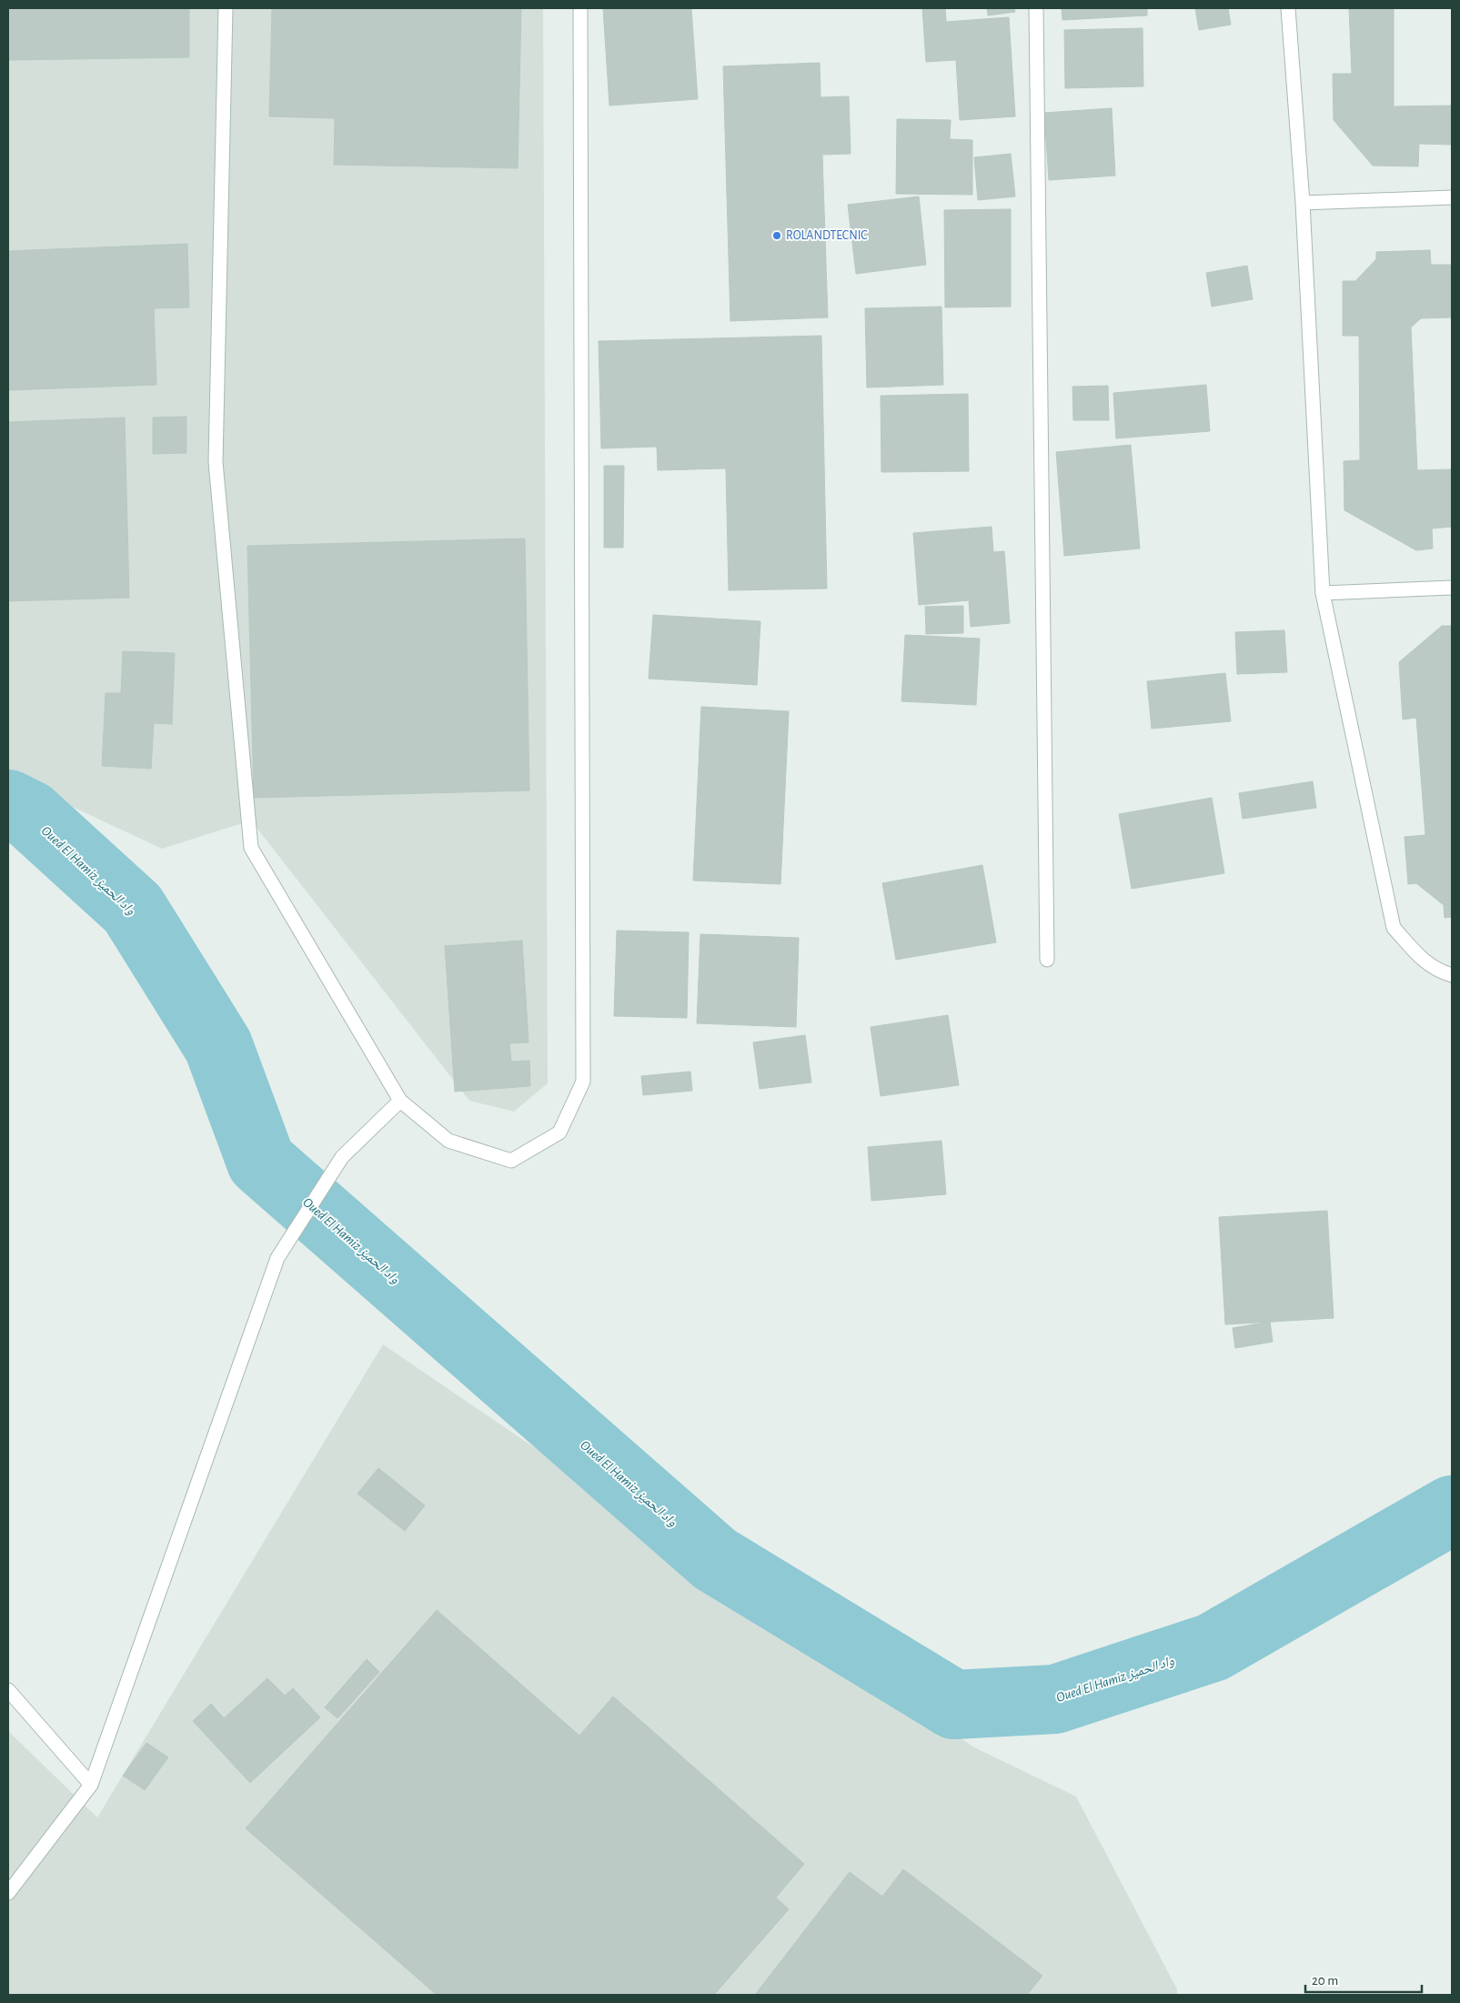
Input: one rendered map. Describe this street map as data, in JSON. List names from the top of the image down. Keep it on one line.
{"water":["Oued El Hamiz واد الحميز"],"places":["ROLANDTECNIC"],"scale_bar":"20 m"}
